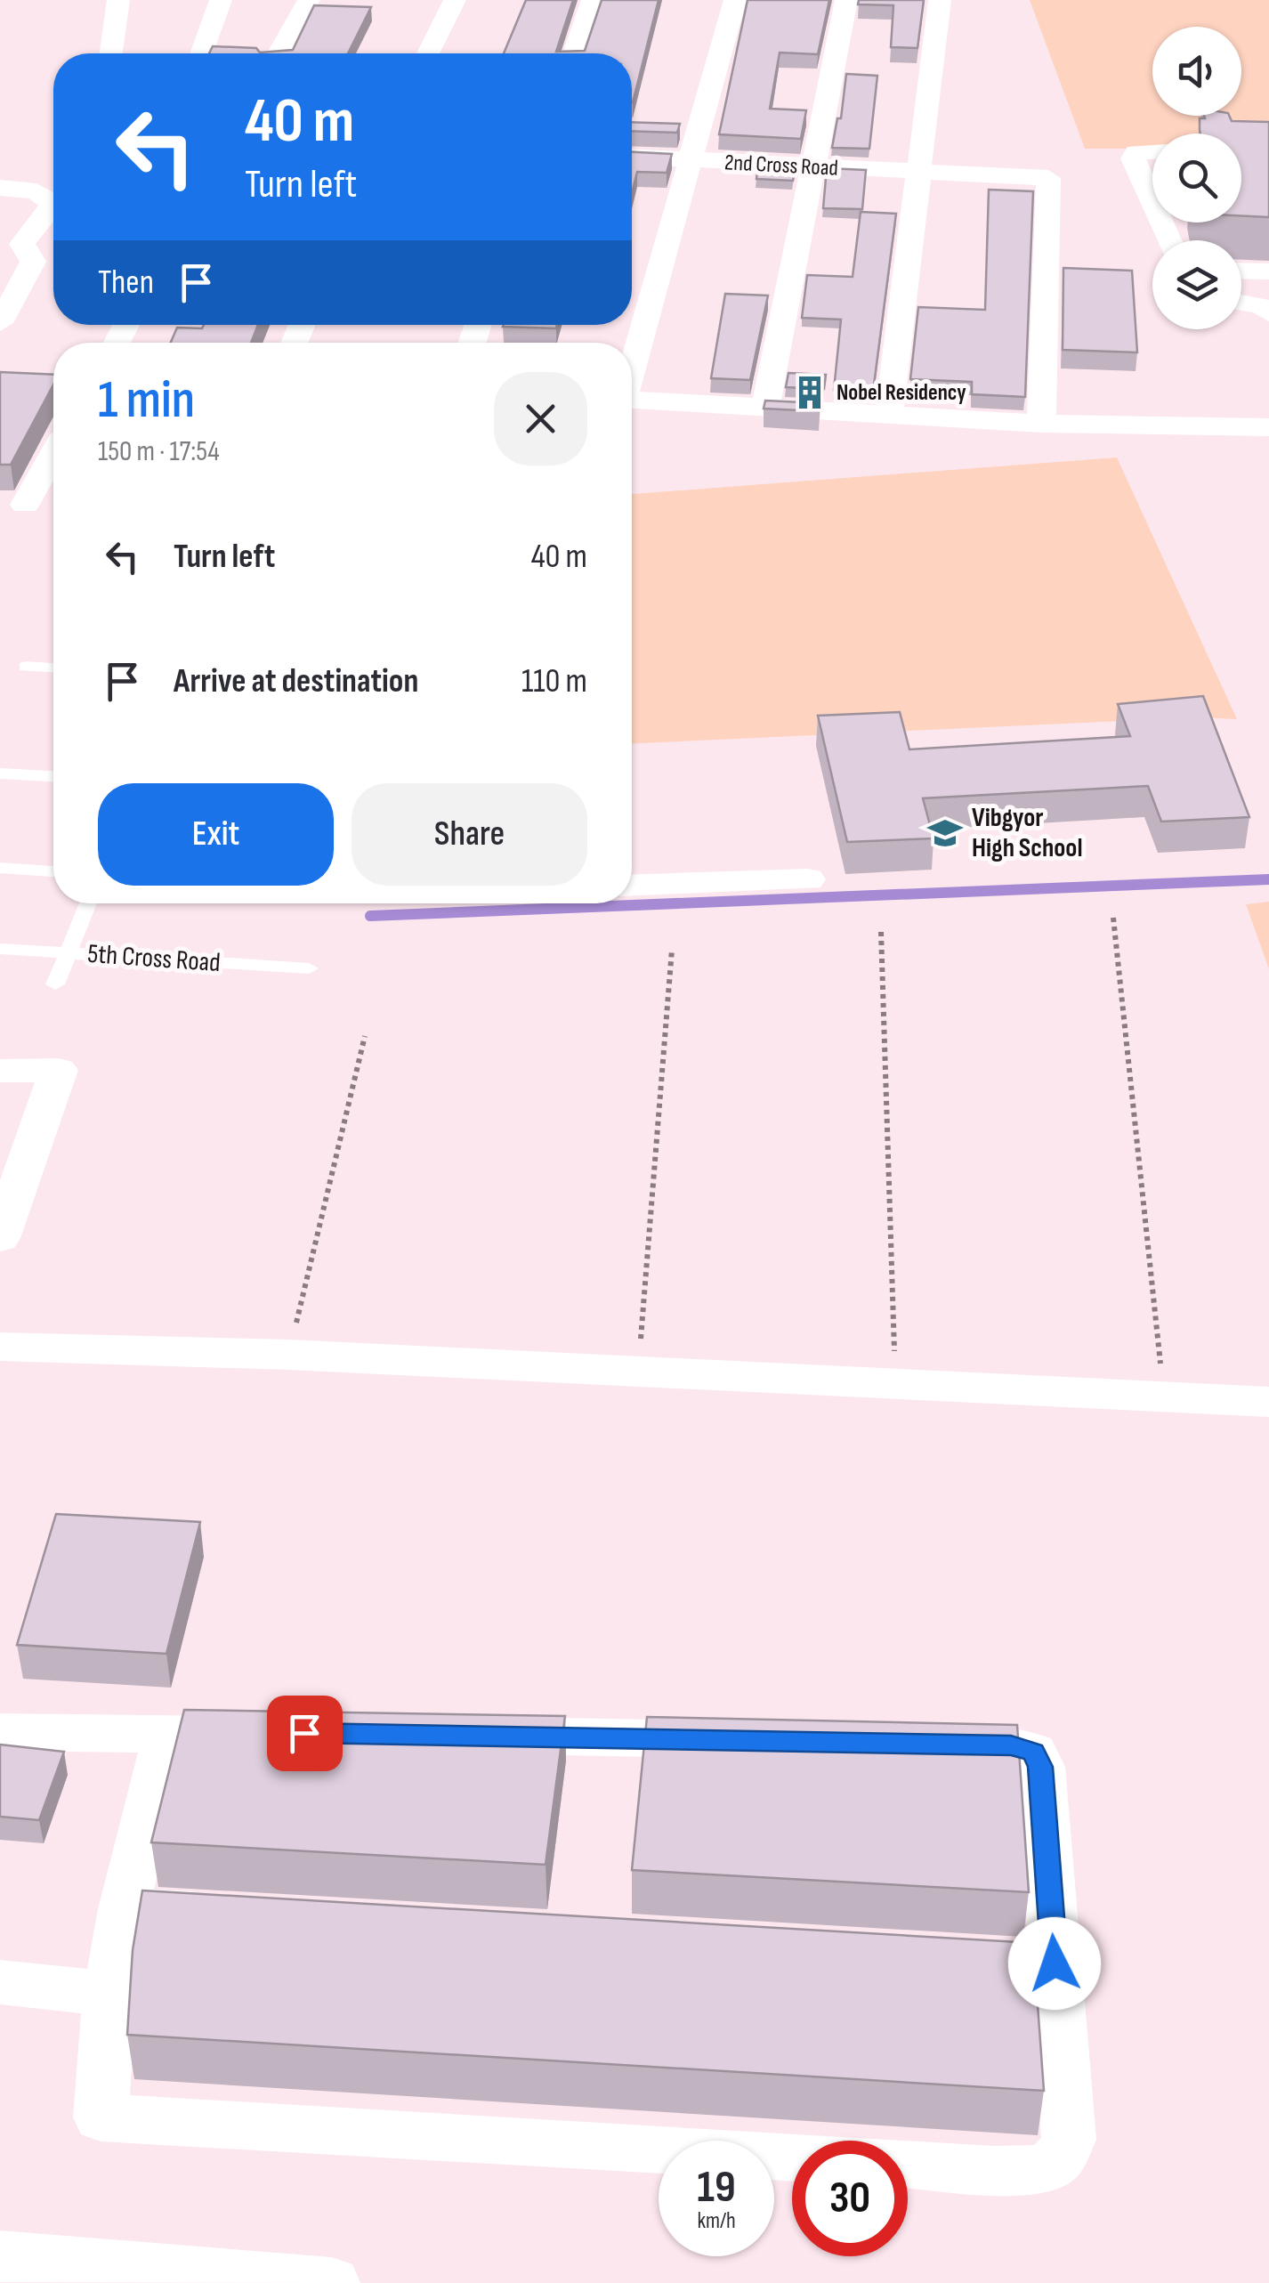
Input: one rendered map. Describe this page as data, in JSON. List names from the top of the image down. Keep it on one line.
{"streets":{"street":["2nd Cross Road"],"lane":["5th Cross Road"]},"places":{"building":["Nobel Residency"],"school or university":["Vibgyor High School"]},"page":{"turn":["40 m","Turn left"],"then":"Then","heading":["1 min","150 m · 17:54"],"list":[{"name":"Turn left","value":"40 m"},{"name":"Arrive at destination","value":"110 m"}],"buttons":["Exit","Share"],"speed":"19 km/h","limit":"30"}}
